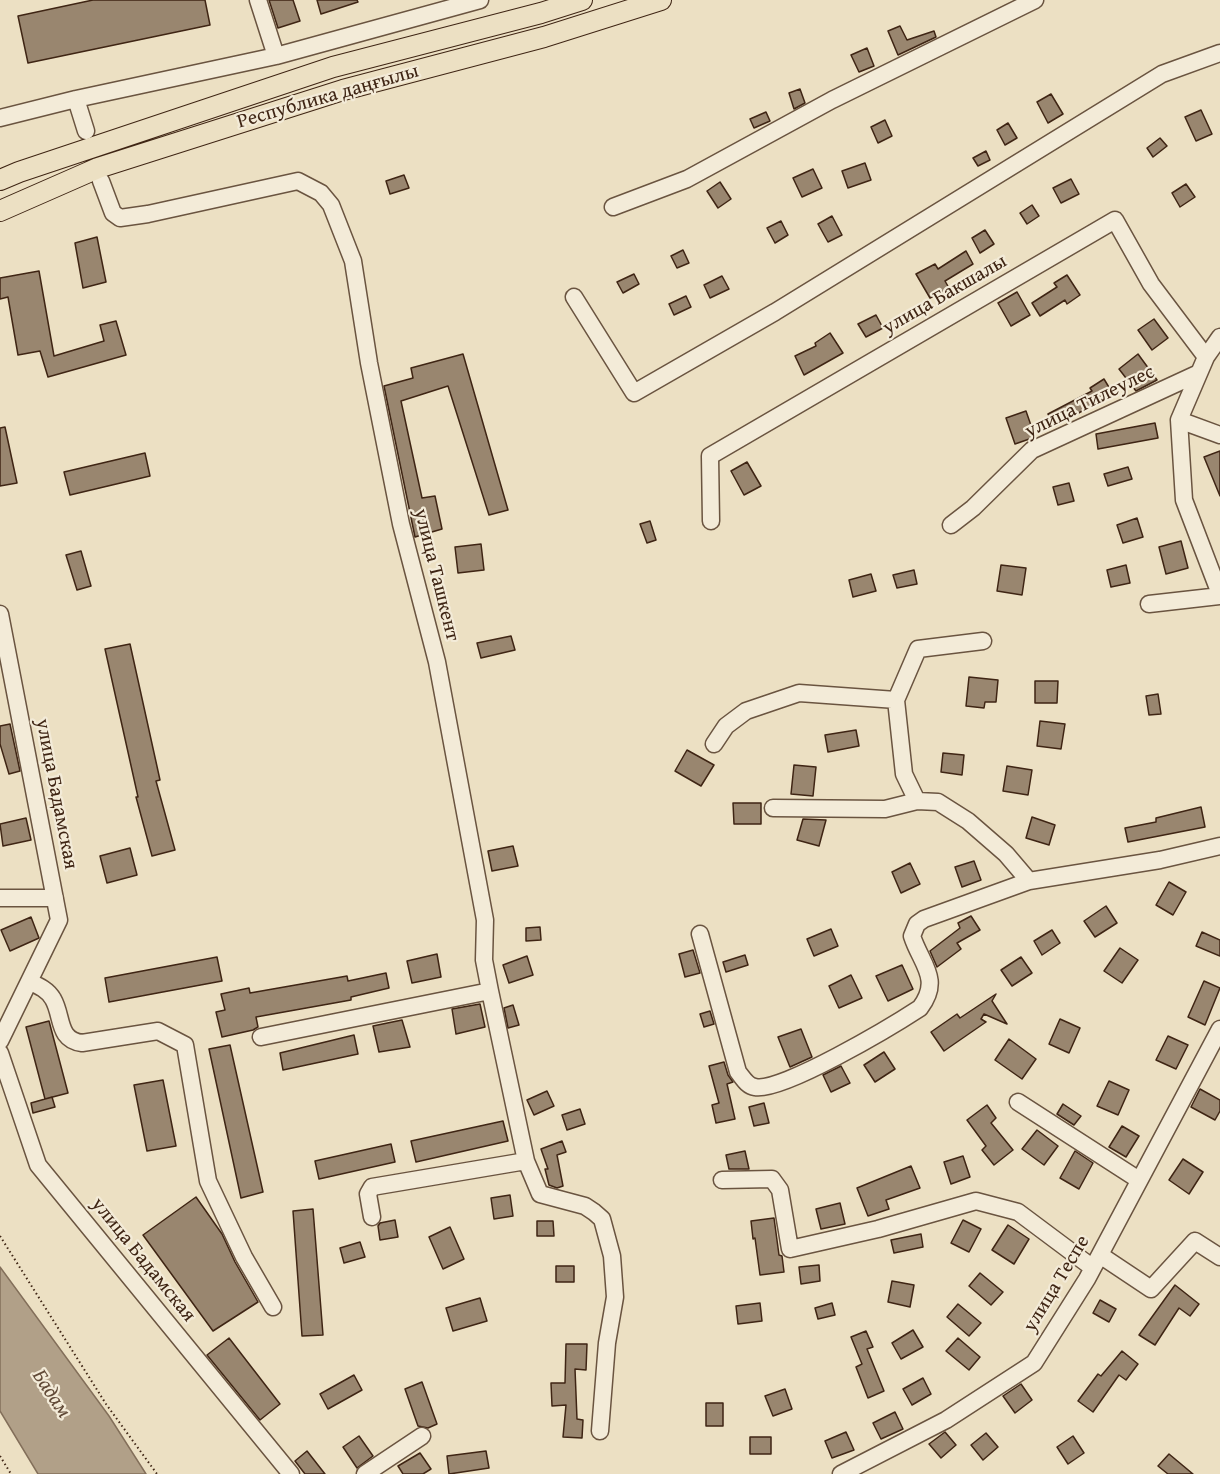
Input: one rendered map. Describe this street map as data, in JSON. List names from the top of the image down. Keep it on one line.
{"streets":{"main road":["Республика даңғылы"],"street":["улица Бакшалы","улица Тилеулес","улица Ташкент","улица Бадамская","улица Теспе"]},"water":["Бадам"]}
